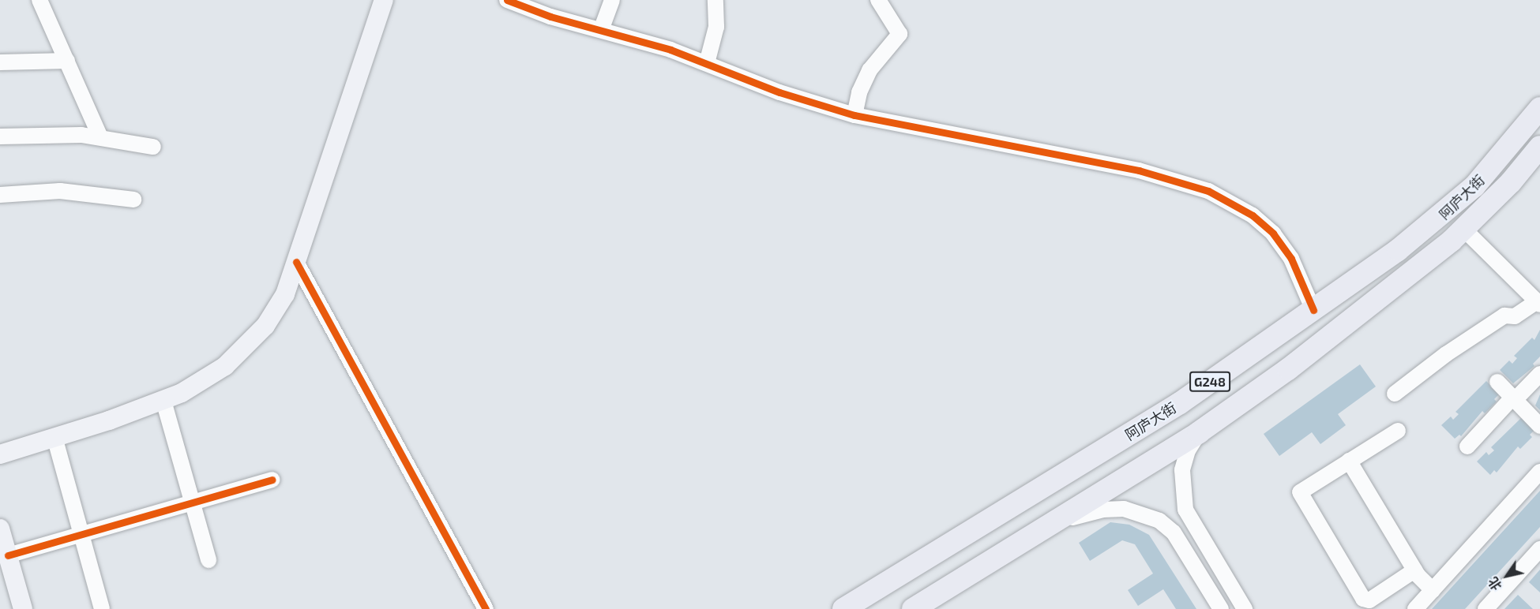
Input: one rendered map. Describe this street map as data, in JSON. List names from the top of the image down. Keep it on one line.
{"streets":{"highway":["阿庐大街","G248"]},"north":"bottom left"}
